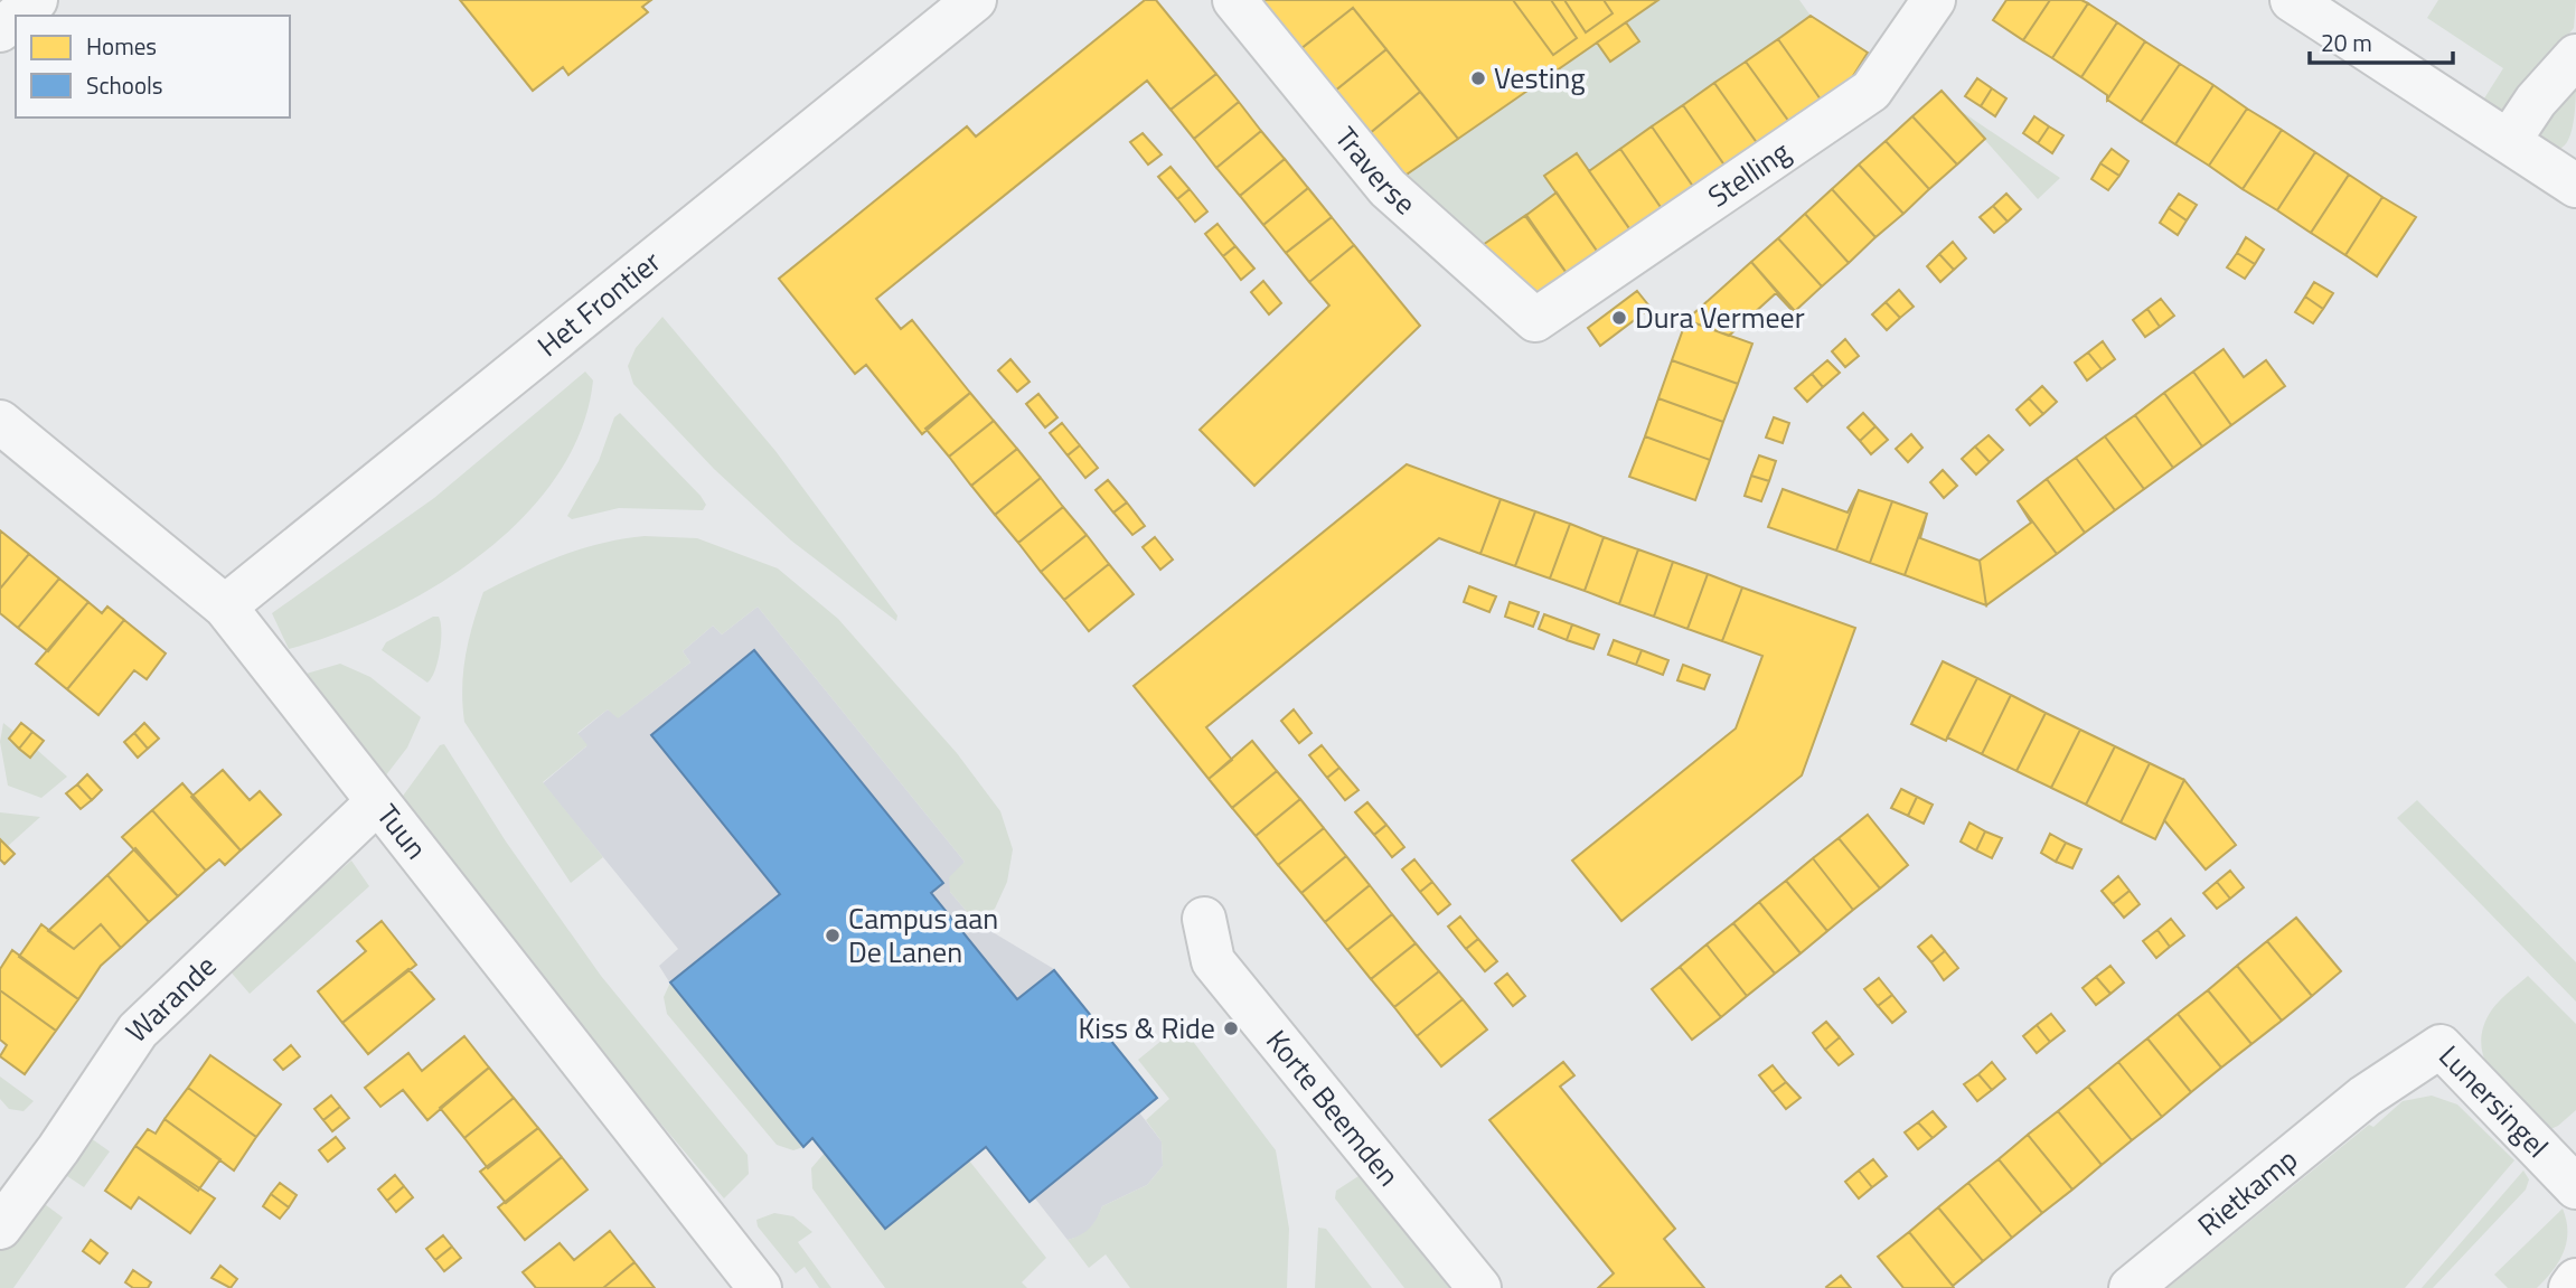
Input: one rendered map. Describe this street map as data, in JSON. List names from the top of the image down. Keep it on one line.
{"streets":{"street":["Traverse","Stelling","Het Frontier","Tuun","Warande","Korte Beemden","Lunersingel","Rietkamp"]},"crossings":[["Traverse","Stelling"],["Het Frontier","Tuun"],["Tuun","Warande"],["Lunersingel","Rietkamp"]],"places":["Vesting","Dura Vermeer","Campus aan De Lanen","Kiss & Ride"],"legend":["Homes","Schools"],"scale_bar":"20 m"}
